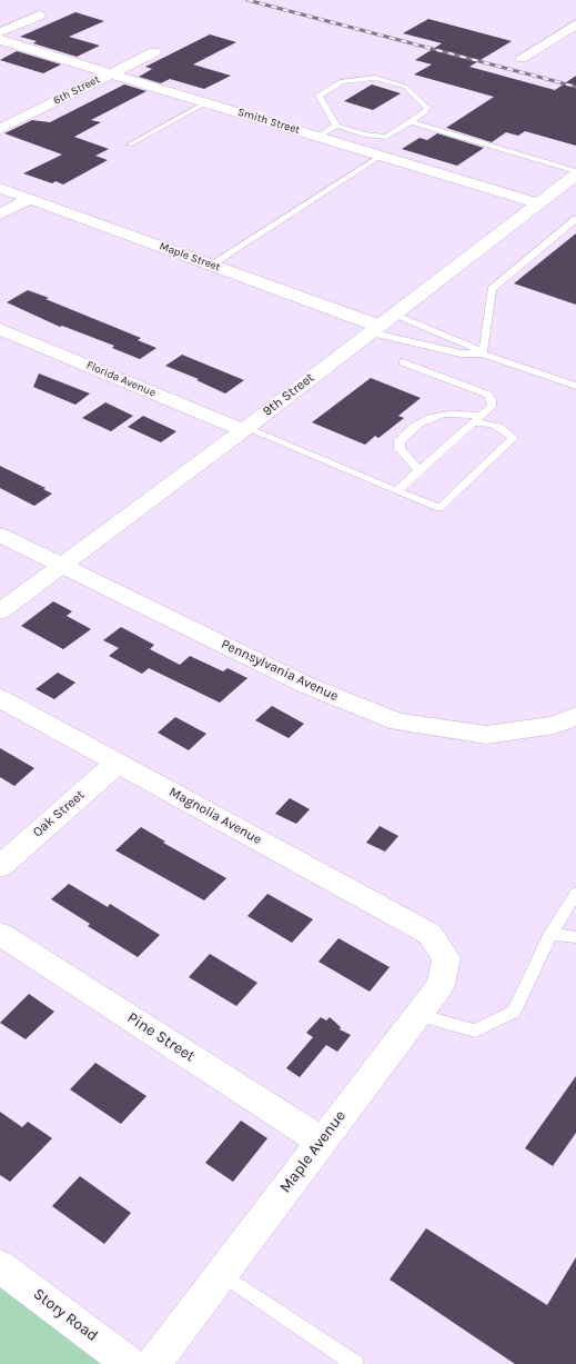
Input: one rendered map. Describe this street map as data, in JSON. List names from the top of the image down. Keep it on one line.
{"streets":{"street":["6th Street","Smith Street","Maple Street","Florida Avenue","9th Street","Pennsylvania Avenue","Oak Street","Magnolia Avenue","Pine Street","Maple Avenue","Story Road"]},"crossings":[["6th Street","Smith Street"],["Smith Street","9th Street"],["Maple Street","9th Street"],["Florida Avenue","9th Street"],["9th Street","Pennsylvania Avenue"],["Oak Street","Magnolia Avenue"],["Magnolia Avenue","Maple Avenue"],["Pine Street","Maple Avenue"]]}
